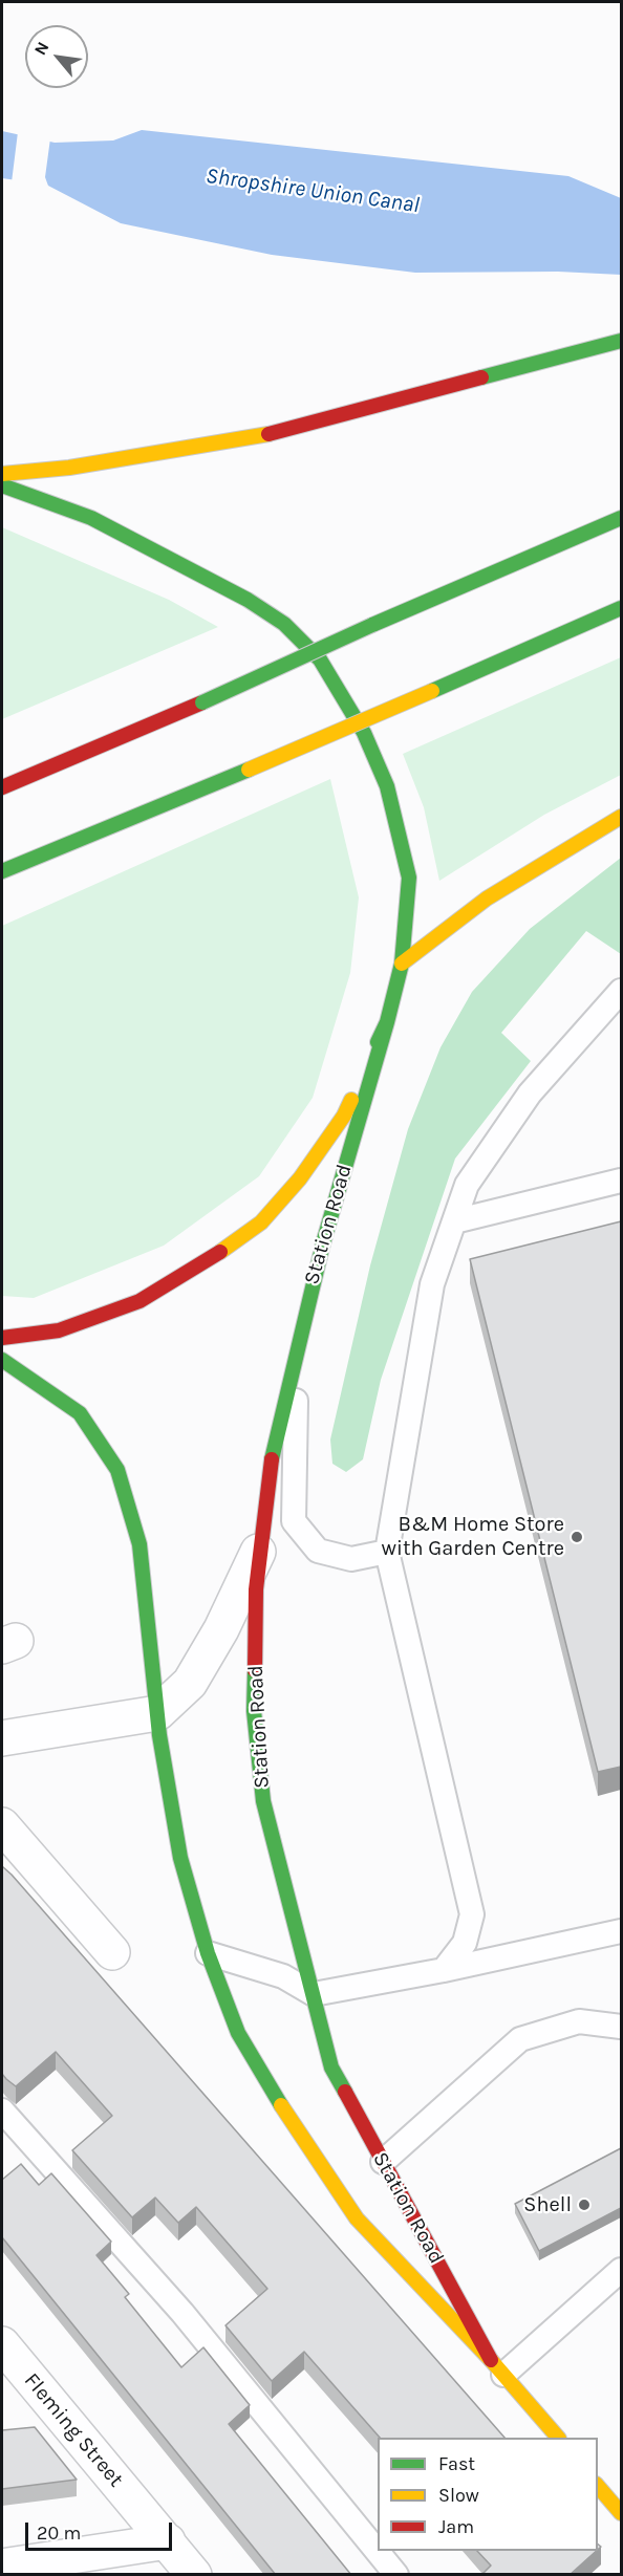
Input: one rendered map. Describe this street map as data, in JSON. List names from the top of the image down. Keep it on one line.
{"streets":{"main road":["Station Road"],"street":["Fleming Street"]},"water":["Shropshire Union Canal"],"places":["B&M Home Store with Garden Centre","Shell"],"legend":["Fast","Slow","Jam"],"scale_bar":"20 m","north":"top left"}
